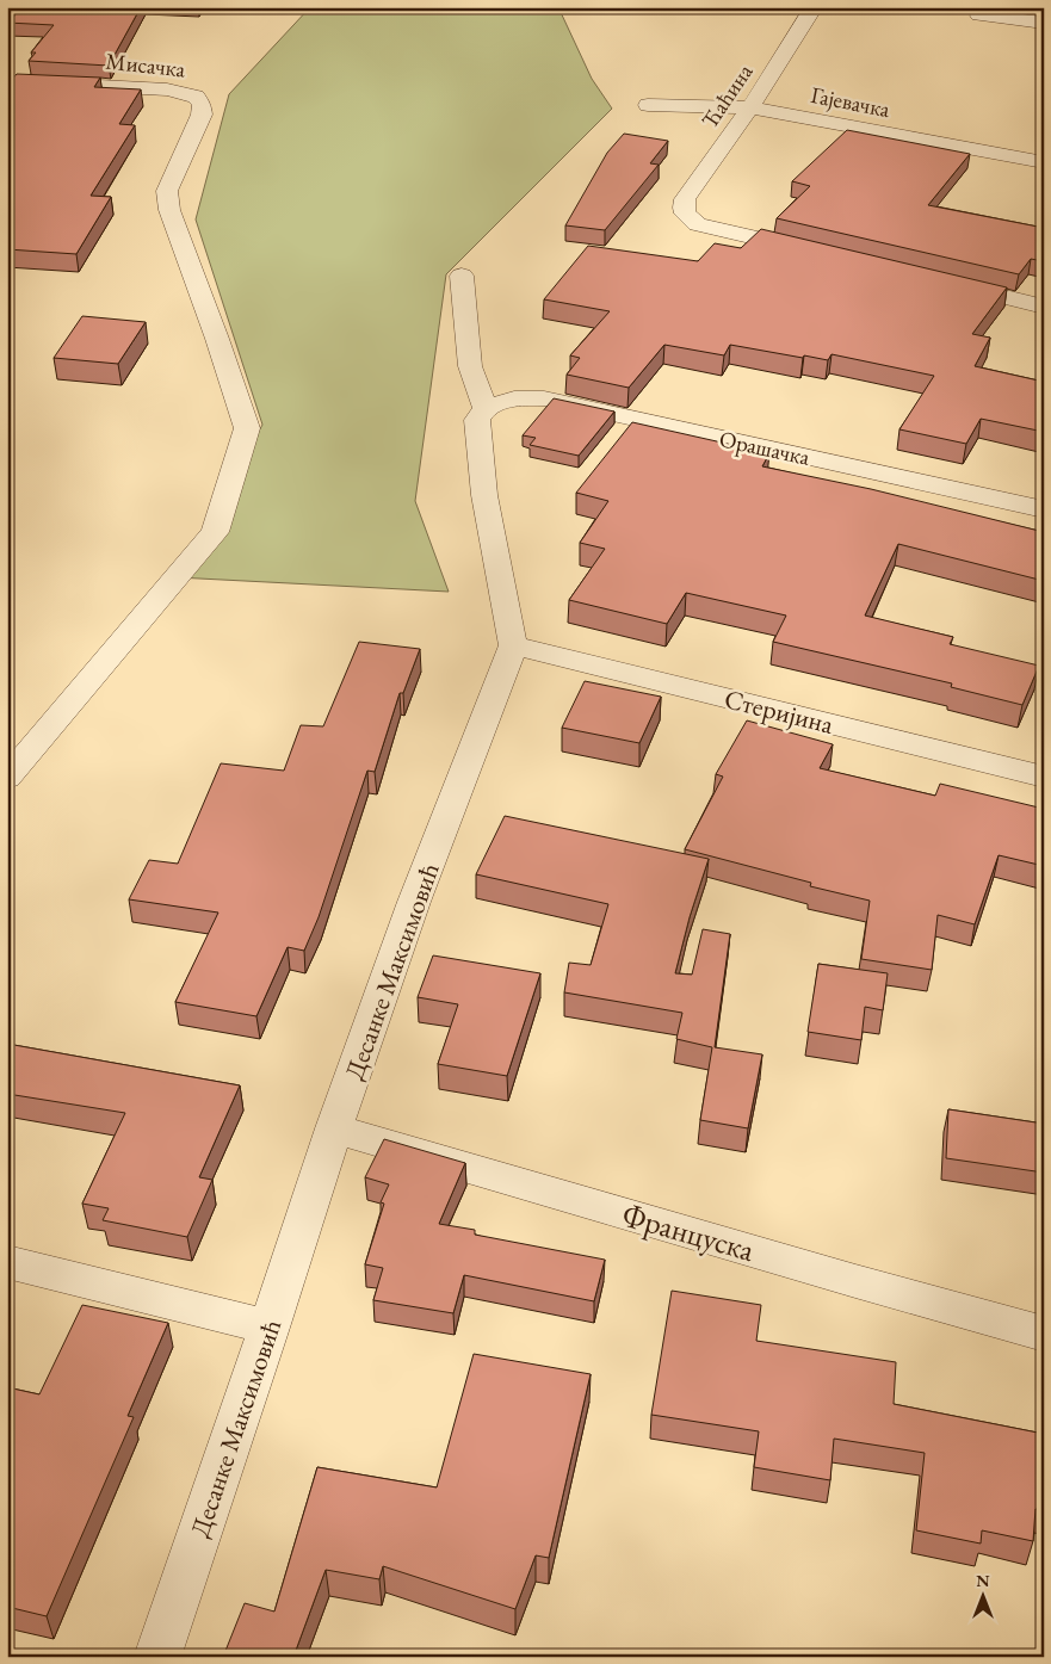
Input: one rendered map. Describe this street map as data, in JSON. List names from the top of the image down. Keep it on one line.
{"streets":{"street":["Мисачка","Ћаћина","Гајевачка","Орашачка","Стеријина","Десанке Максимовић","Француска"]},"crossings":[["Ћаћина","Гајевачка"],["Стеријина","Десанке Максимовић"],["Десанке Максимовић","Француска"]],"north":"top"}
